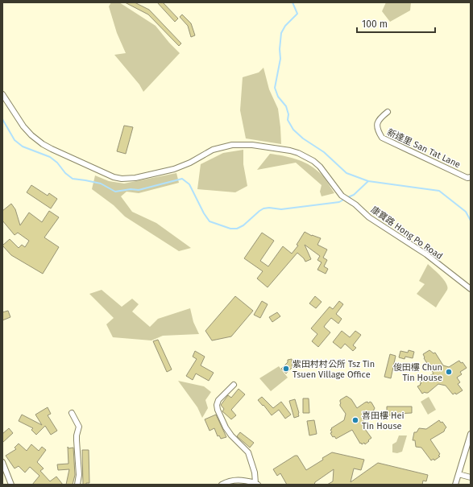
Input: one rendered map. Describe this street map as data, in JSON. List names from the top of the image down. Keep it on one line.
{"streets":{"street":["新達里 San Tat Lane","康寶路 Hong Po Road"]},"places":["紫田村村公所 Tsz Tin Tsuen Village Office","俊田樓 Chun Tin House","喜田樓 Hei Tin House"],"scale_bar":"100 m"}
